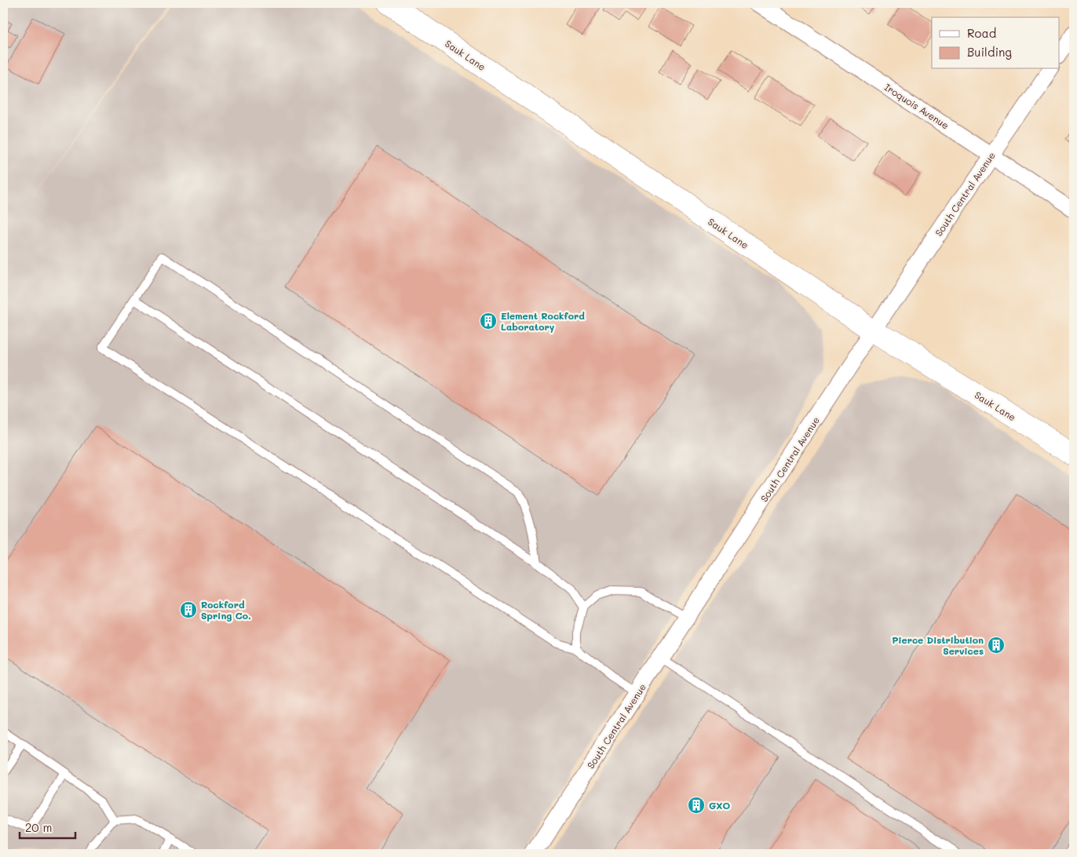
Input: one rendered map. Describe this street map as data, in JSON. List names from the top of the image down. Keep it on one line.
{"streets":{"street":["Sauk Lane","Iroquois Avenue","South Central Avenue"]},"crossings":[["Sauk Lane","South Central Avenue"],["Iroquois Avenue","South Central Avenue"]],"places":{"building":["Element Rockford Laboratory","Rockford Spring Co.","Pierce Distribution Services","GXO"]},"legend":["Road","Building"],"scale_bar":"20 m"}
